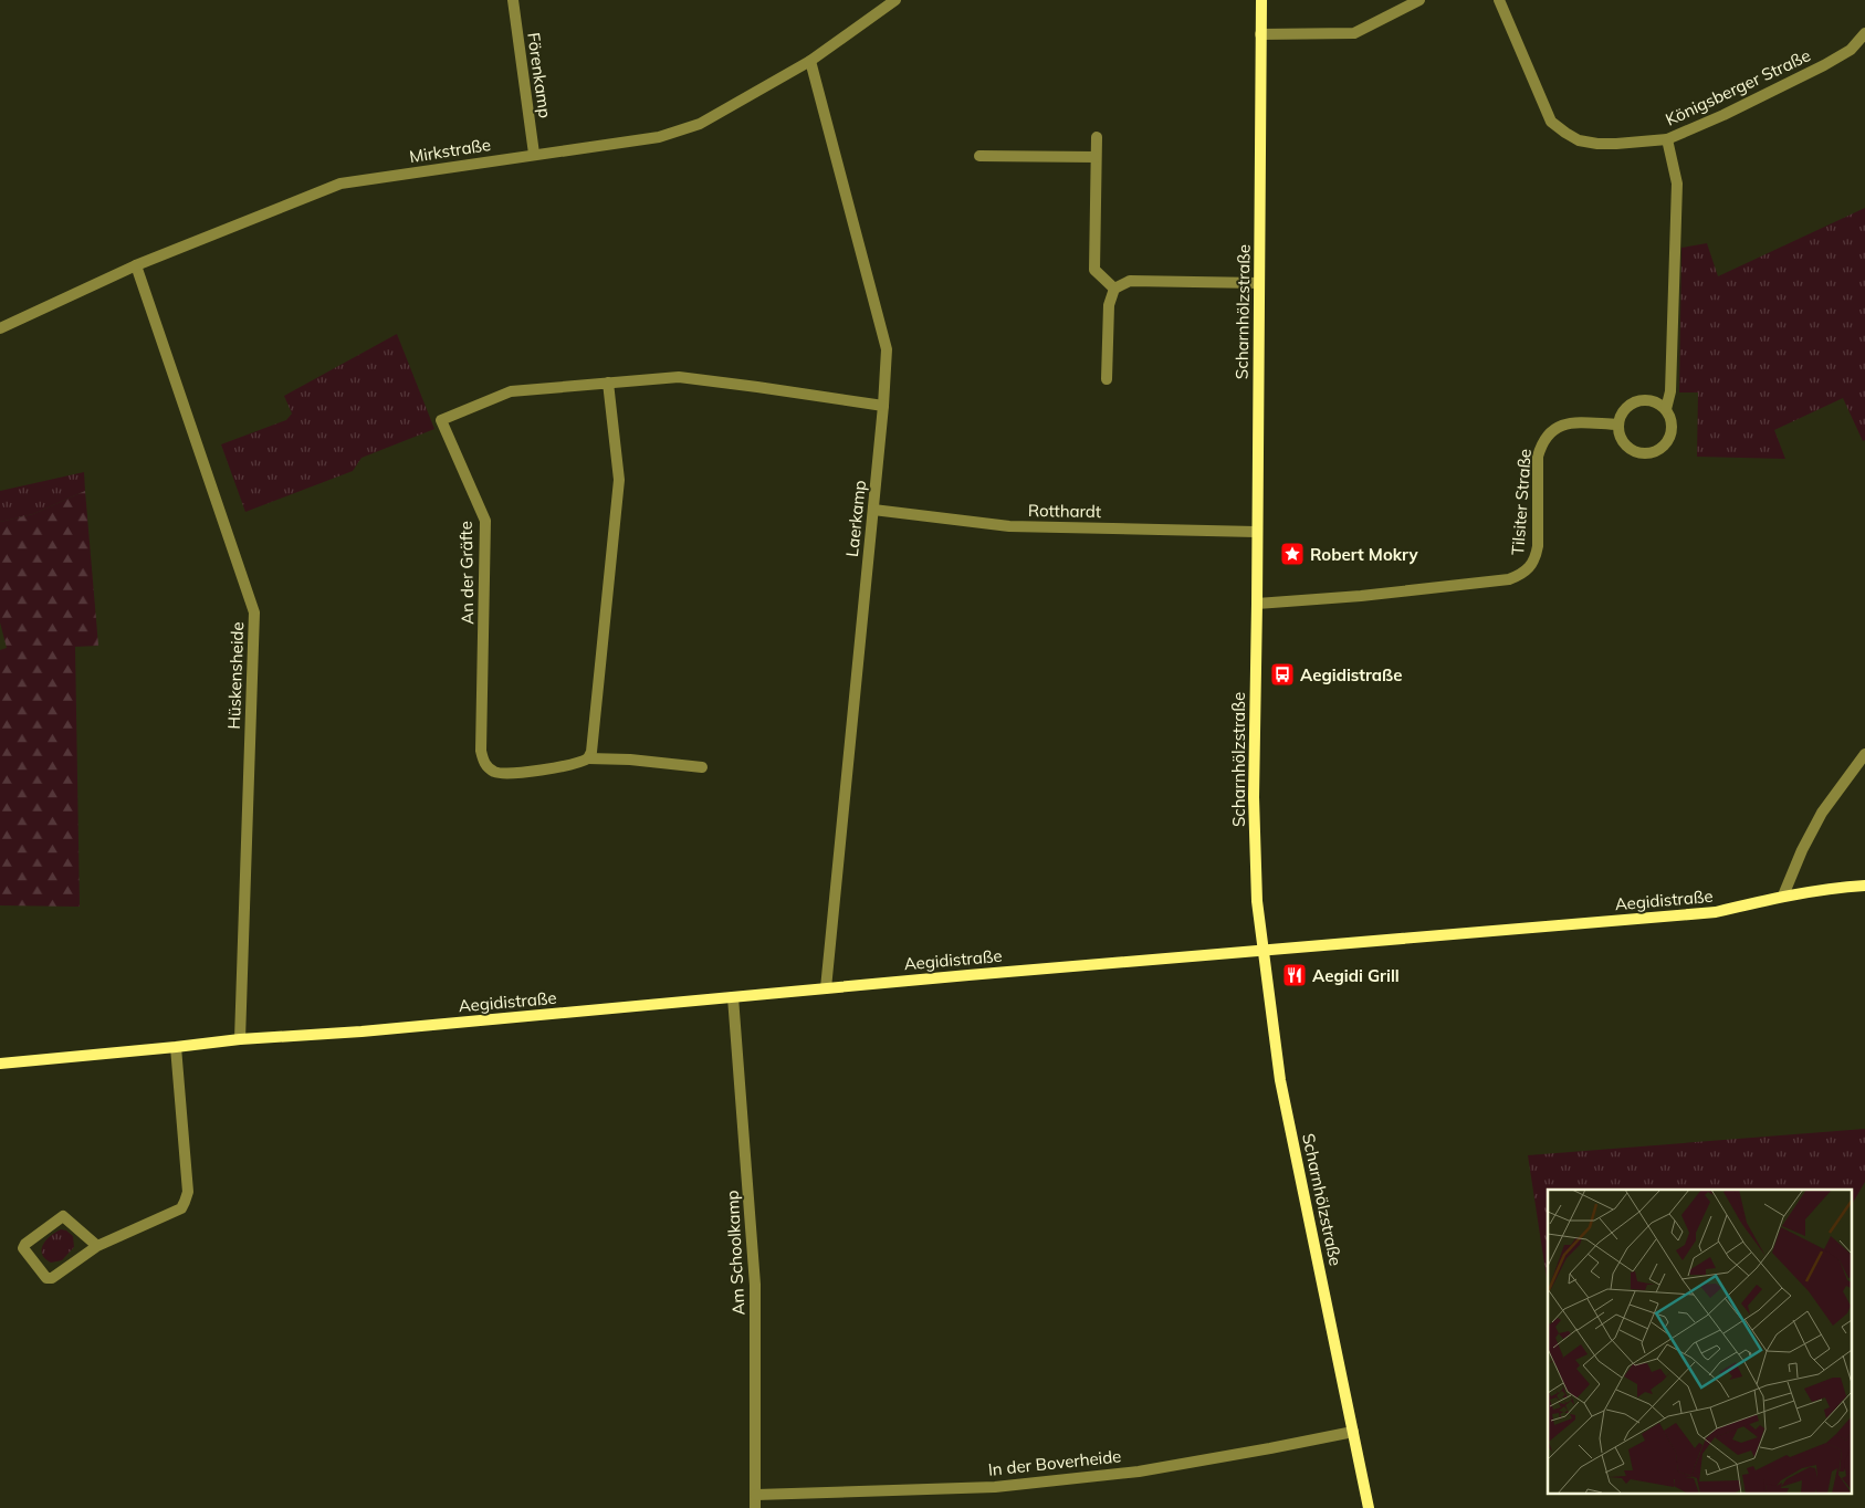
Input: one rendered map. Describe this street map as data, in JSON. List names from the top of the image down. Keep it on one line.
{"streets":{"street":["Förenkamp","Königsberger Straße","Mirkstraße","Scharnhölzstraße","Tilsiter Straße","Rotthardt","Laerkamp","An der Gräfte","Hüskensheide","Aegidistraße","Am Schoolkamp","In der Boverheide"]},"crossings":[["Förenkamp","Mirkstraße"],["Mirkstraße","Laerkamp"],["Mirkstraße","Hüskensheide"],["Scharnhölzstraße","Tilsiter Straße"],["Scharnhölzstraße","Rotthardt"],["Scharnhölzstraße","Aegidistraße"],["Scharnhölzstraße","In der Boverheide"],["Rotthardt","Laerkamp"],["Laerkamp","An der Gräfte"],["Laerkamp","Aegidistraße"],["Hüskensheide","Aegidistraße"],["Aegidistraße","Am Schoolkamp"],["Am Schoolkamp","In der Boverheide"]],"places":{"place":["Robert Mokry"],"bus stop":["Aegidistraße"],"restaurant":["Aegidi Grill"]}}
